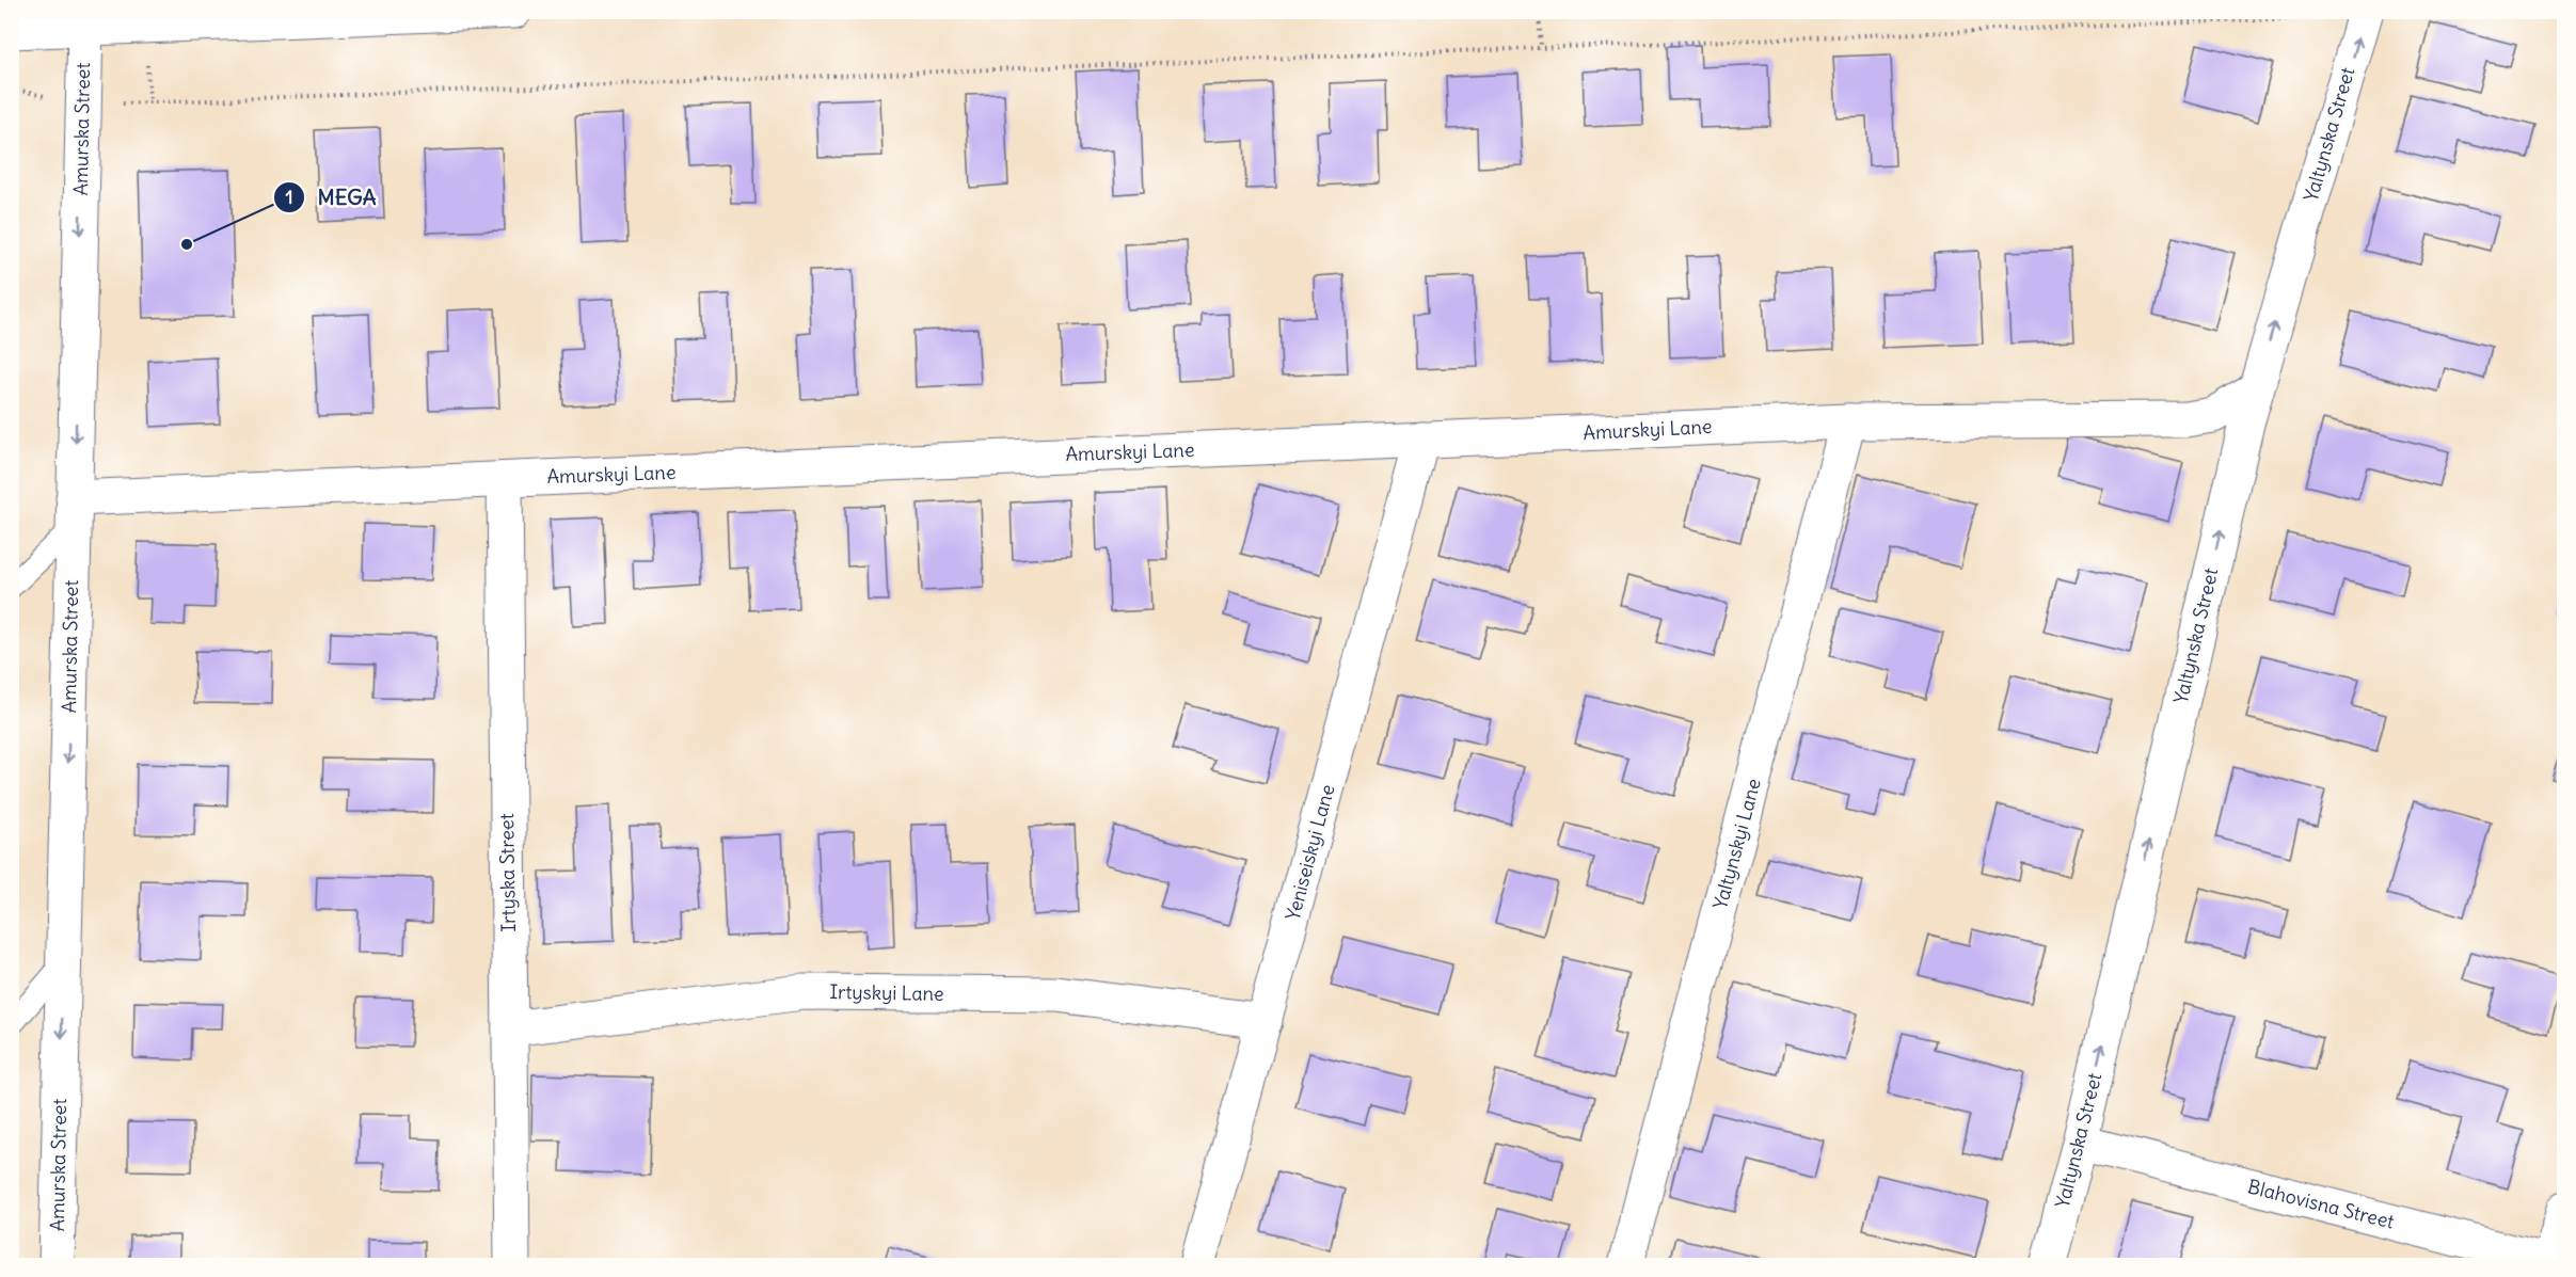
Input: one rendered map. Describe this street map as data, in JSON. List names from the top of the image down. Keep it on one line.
{"streets":{"street":["Amurska Street","Yaltynska Street","Amurskyi Lane","Yaltynskyi Lane","Yeniseiskyi Lane","Irtyska Street","Irtyskyi Lane","Blahovisna Street"]},"crossings":[["Amurska Street","Amurskyi Lane"],["Yaltynska Street","Amurskyi Lane"],["Yaltynska Street","Blahovisna Street"],["Amurskyi Lane","Yaltynskyi Lane"],["Amurskyi Lane","Yeniseiskyi Lane"],["Amurskyi Lane","Irtyska Street"],["Yeniseiskyi Lane","Irtyskyi Lane"],["Irtyska Street","Irtyskyi Lane"]],"one_way":["Amurska Street","Yaltynska Street"],"places":["MEGA"]}
